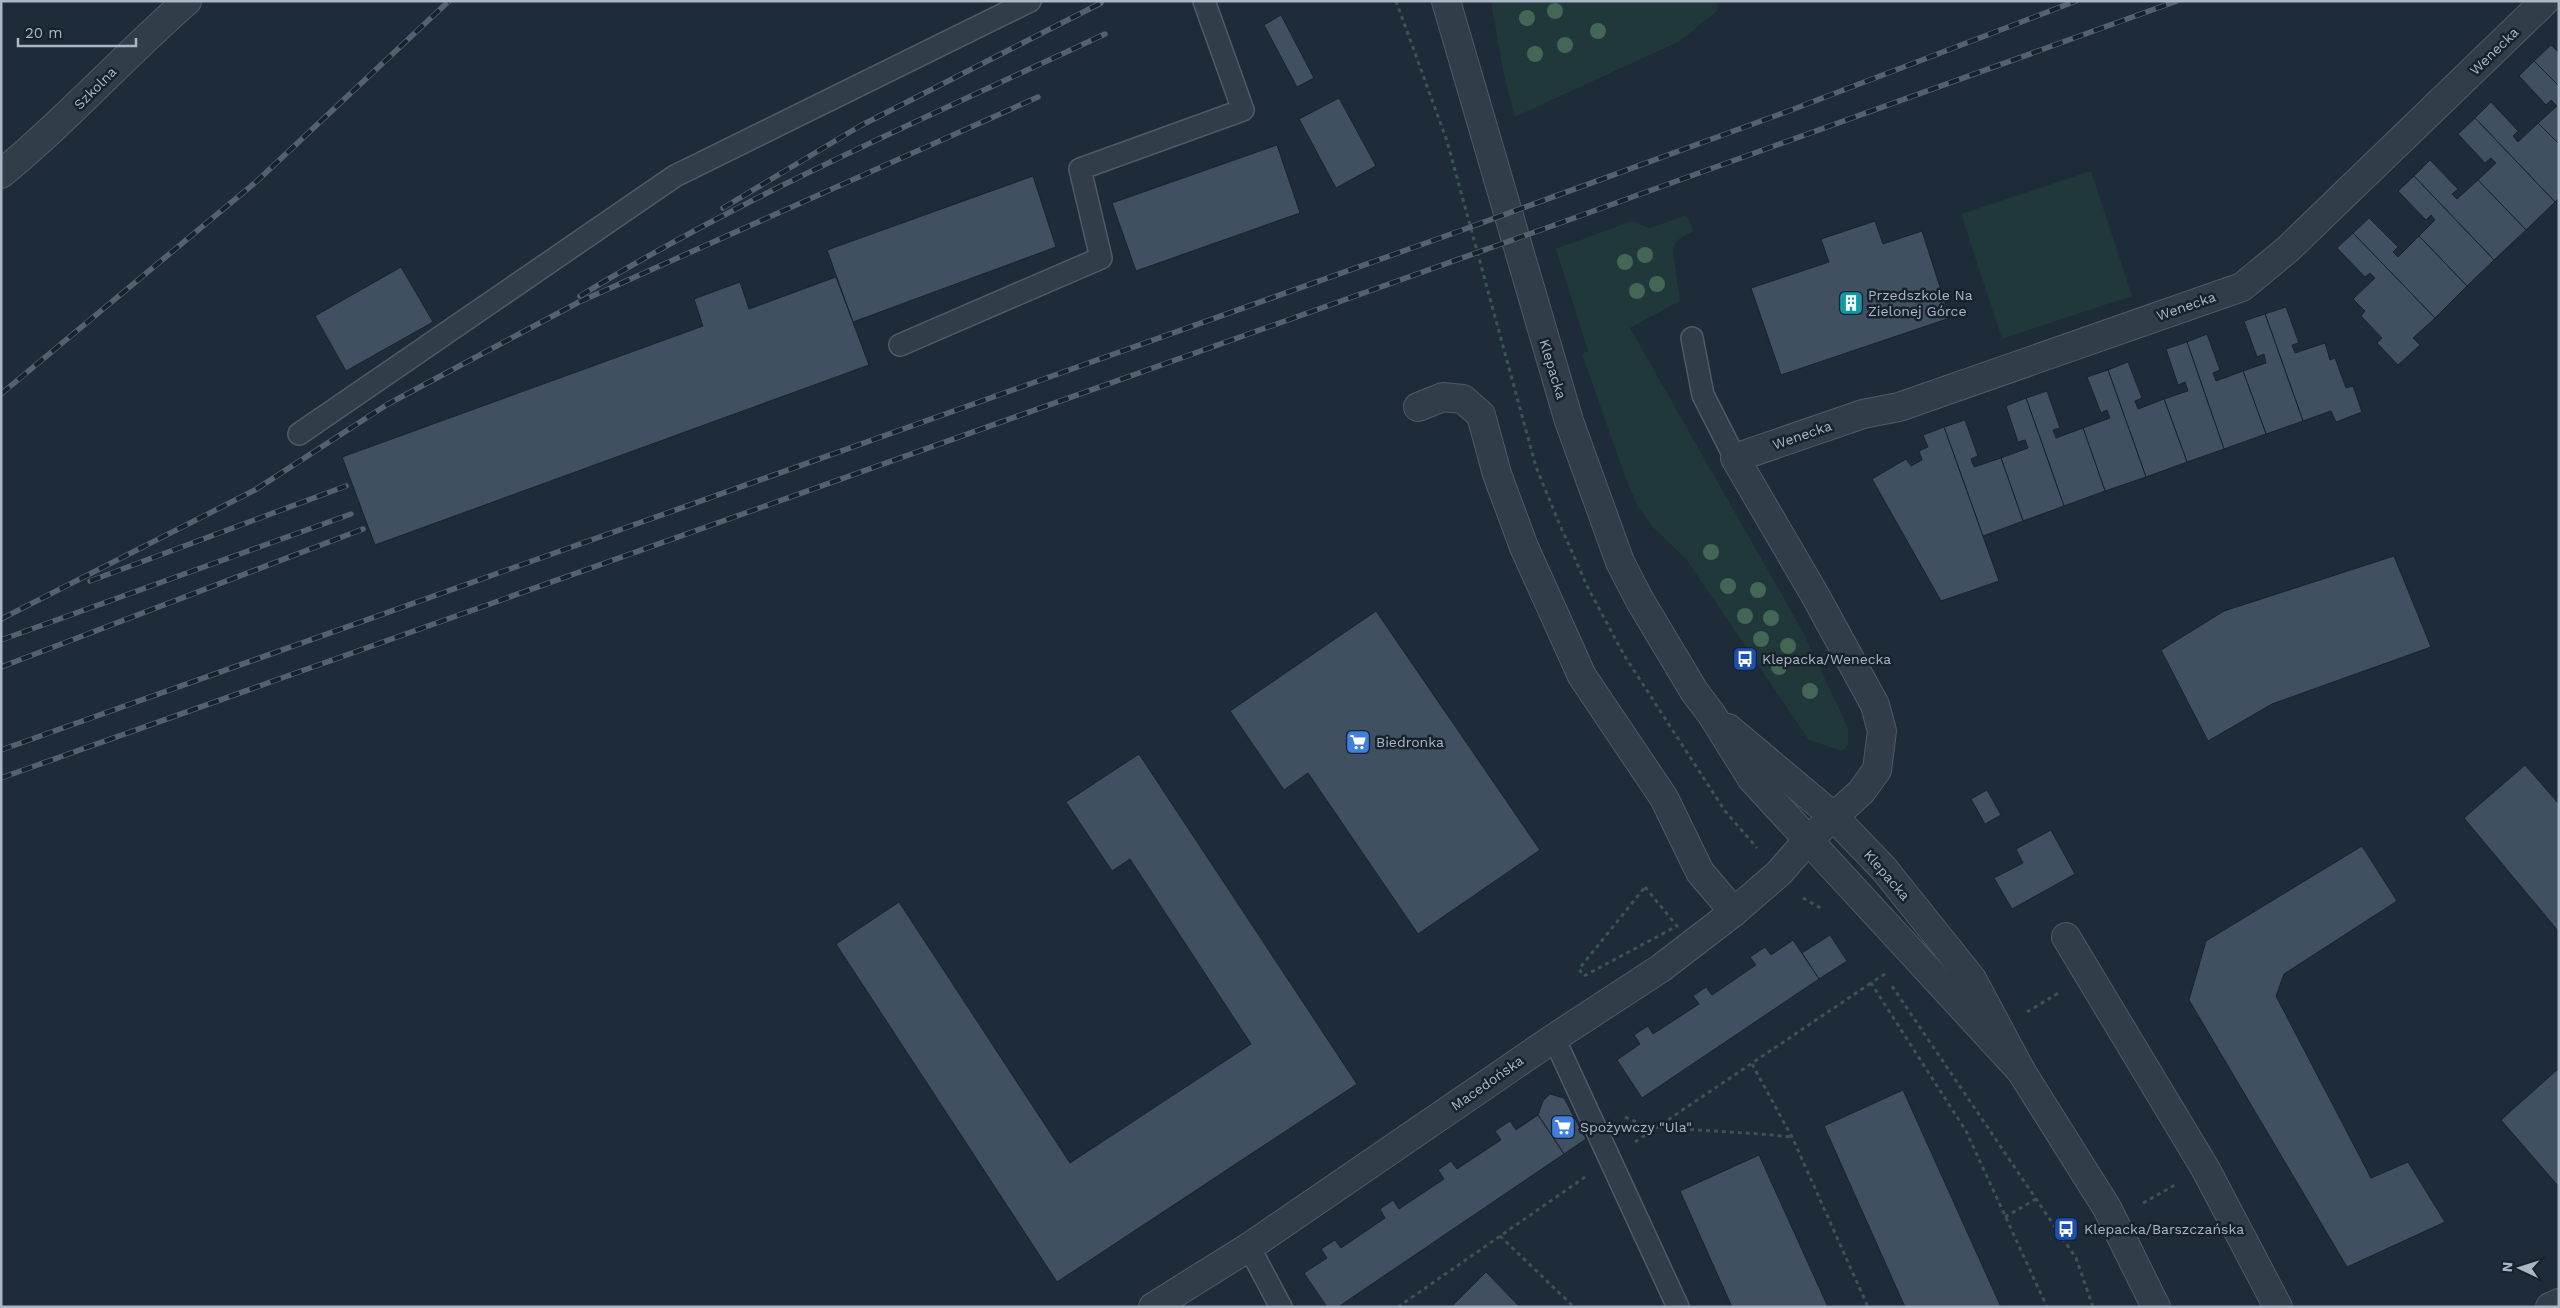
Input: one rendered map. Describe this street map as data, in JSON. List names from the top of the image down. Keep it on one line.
{"streets":{"street":["Wenecka","Szkolna","Klepacka","Macedońska"]},"crossings":[["Wenecka","Macedońska"],["Klepacka","Macedońska"]],"places":{"building":["Przedszkole Na Zielonej Górce"],"bus stop":["Klepacka/Wenecka","Klepacka/Barszczańska"],"supermarket":["Biedronka","Spożywczy \"Ula\""]},"scale_bar":"20 m","north":"left"}
